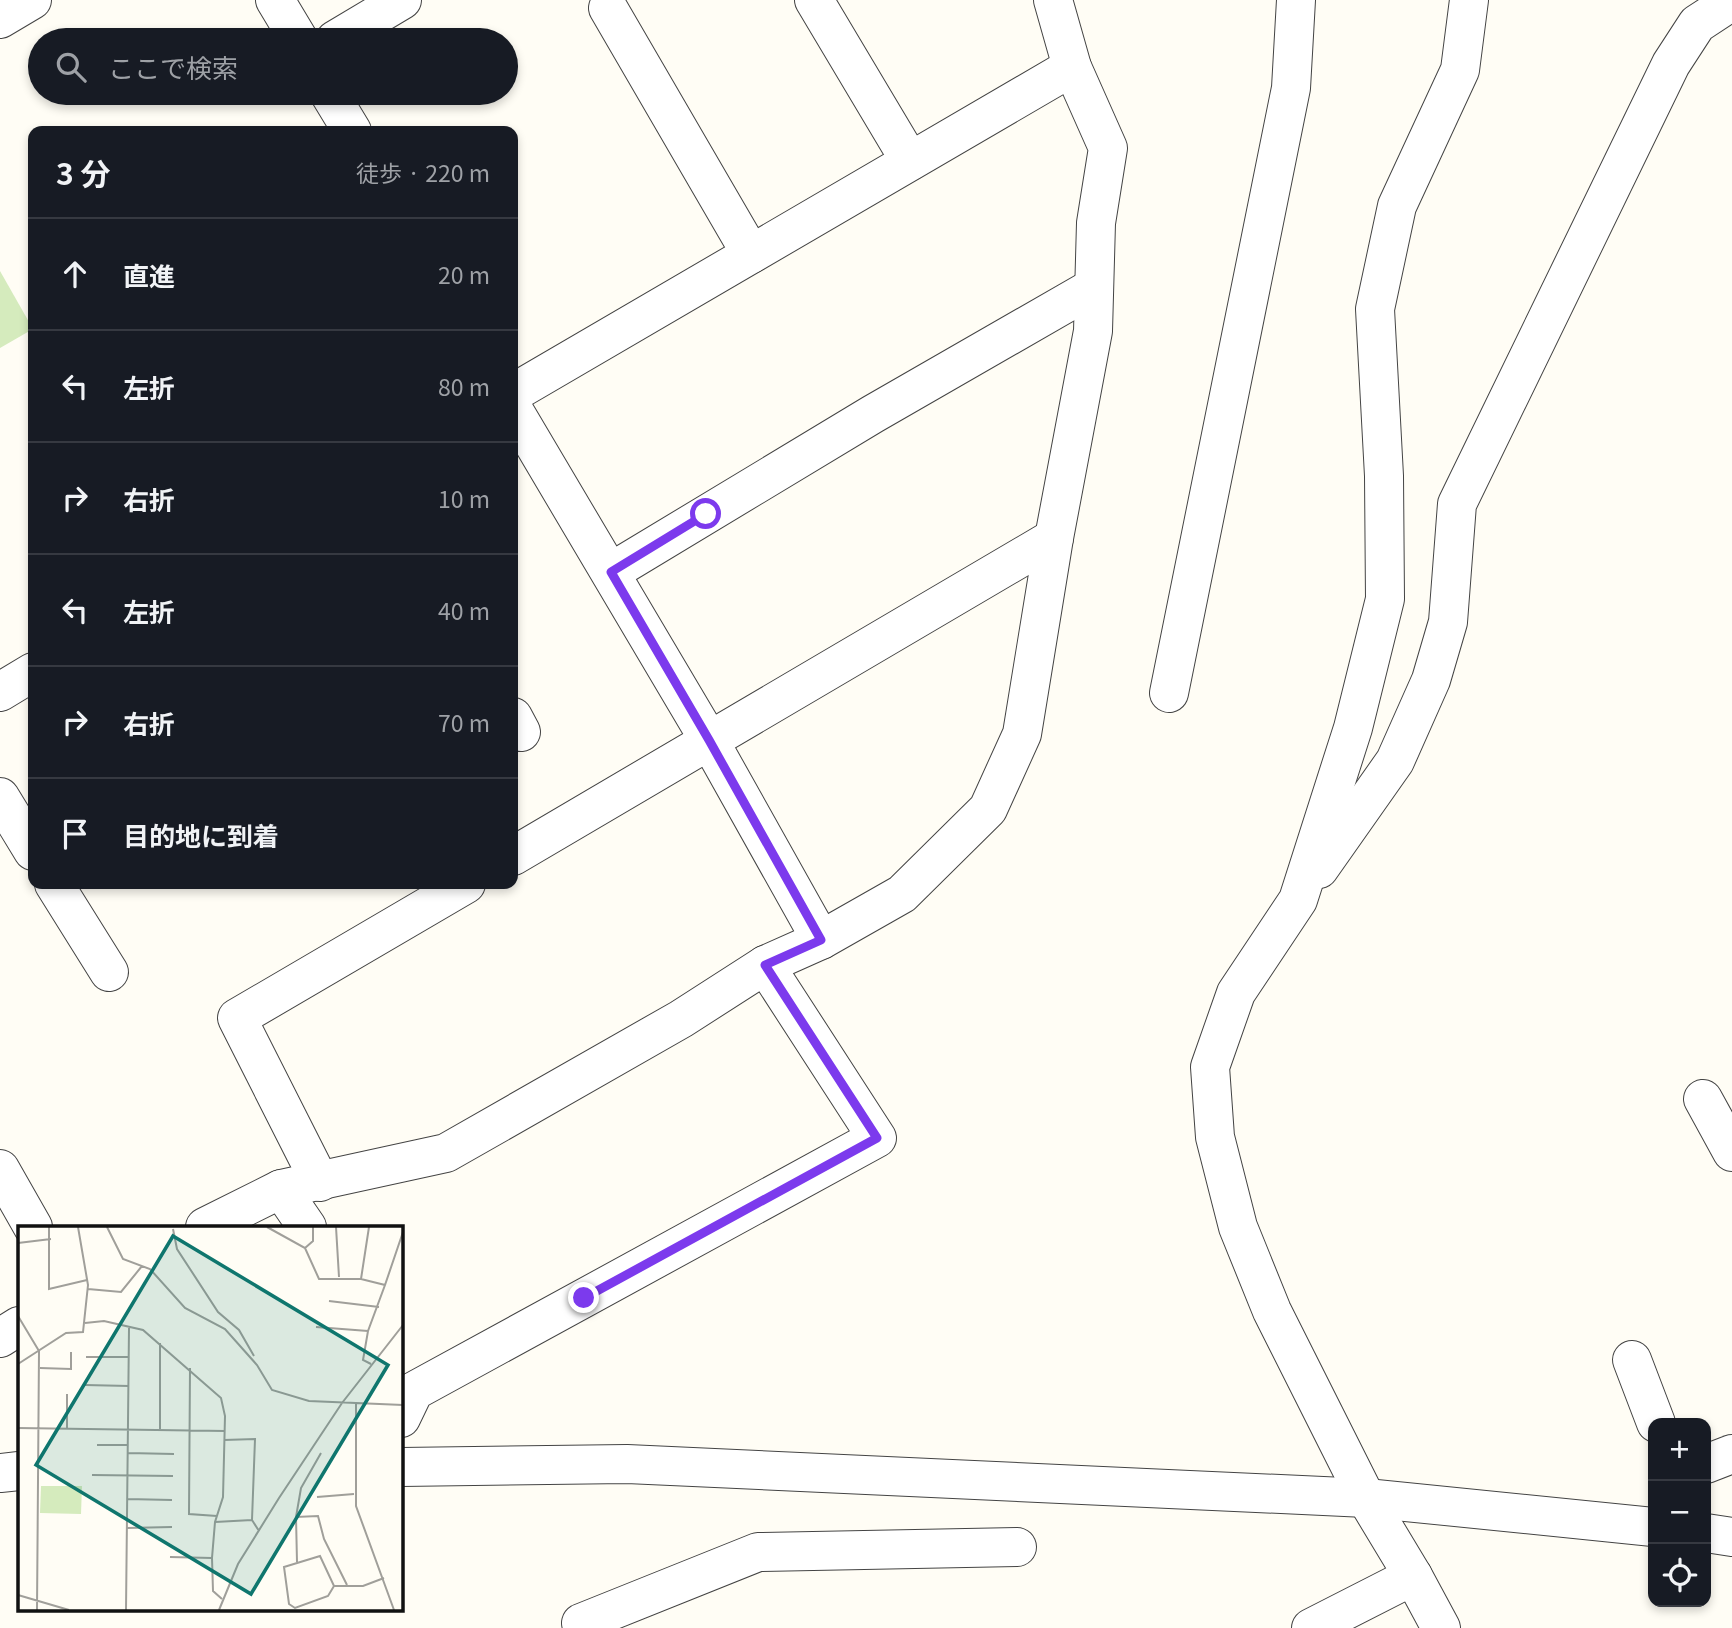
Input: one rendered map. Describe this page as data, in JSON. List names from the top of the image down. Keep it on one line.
{"page":{"search":"ここで検索","heading":["3 分","徒歩 · 220 m"],"list":[["直進","20 m"],["左折","80 m"],["右折","10 m"],["左折","40 m"],["右折","70 m"],"目的地に到着"],"map_buttons":["+","−"]}}
